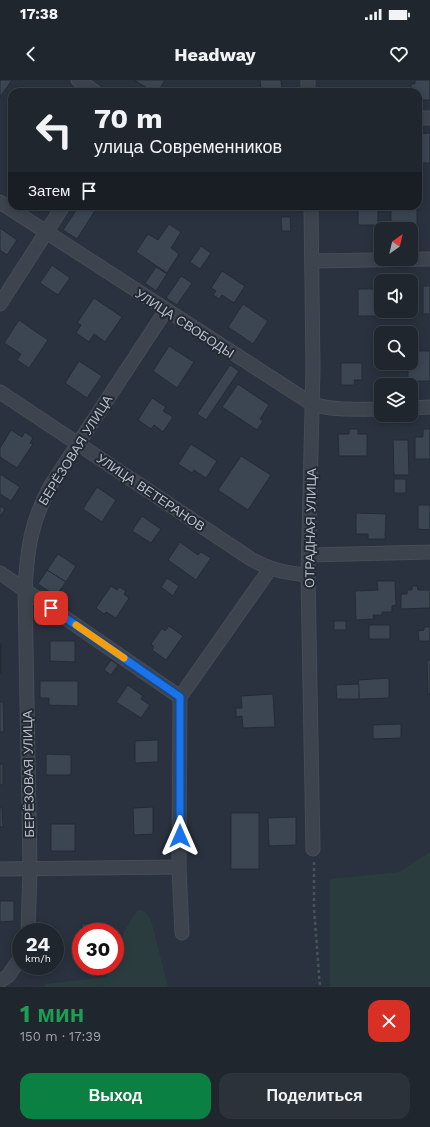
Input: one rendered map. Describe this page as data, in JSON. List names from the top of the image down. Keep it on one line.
{"streets":{"street":["УЛИЦА СВОБОДЫ","БЕРЁЗОВАЯ УЛИЦА","УЛИЦА ВЕТЕРАНОВ","ОТРАДНАЯ УЛИЦА"]},"crossings":[["УЛИЦА СВОБОДЫ","БЕРЁЗОВАЯ УЛИЦА"],["УЛИЦА СВОБОДЫ","ОТРАДНАЯ УЛИЦА"],["БЕРЁЗОВАЯ УЛИЦА","УЛИЦА ВЕТЕРАНОВ"],["УЛИЦА ВЕТЕРАНОВ","ОТРАДНАЯ УЛИЦА"]],"north":"top right","page":{"status":"17:38","header":"Headway","turn":["70 m","улица Современников"],"then":"Затем","speed":"24 km/h","limit":"30","heading":["1 мин","150 m · 17:39"],"buttons":["Выход","Поделиться"]}}
